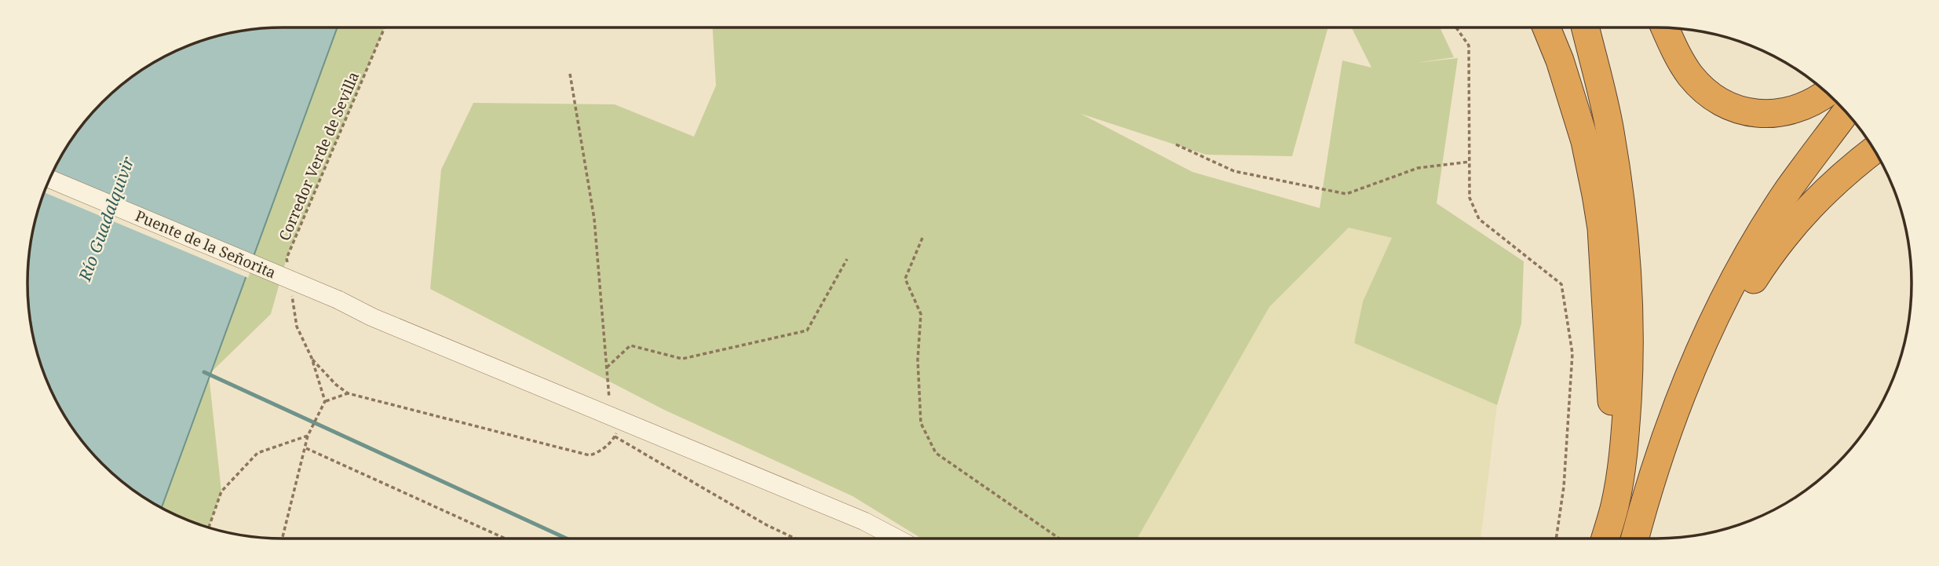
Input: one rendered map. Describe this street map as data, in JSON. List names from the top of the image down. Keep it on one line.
{"streets":{"street":["Puente de la Señorita"],"path":["Corredor Verde de Sevilla"]},"water":["Río Guadalquivir"]}
